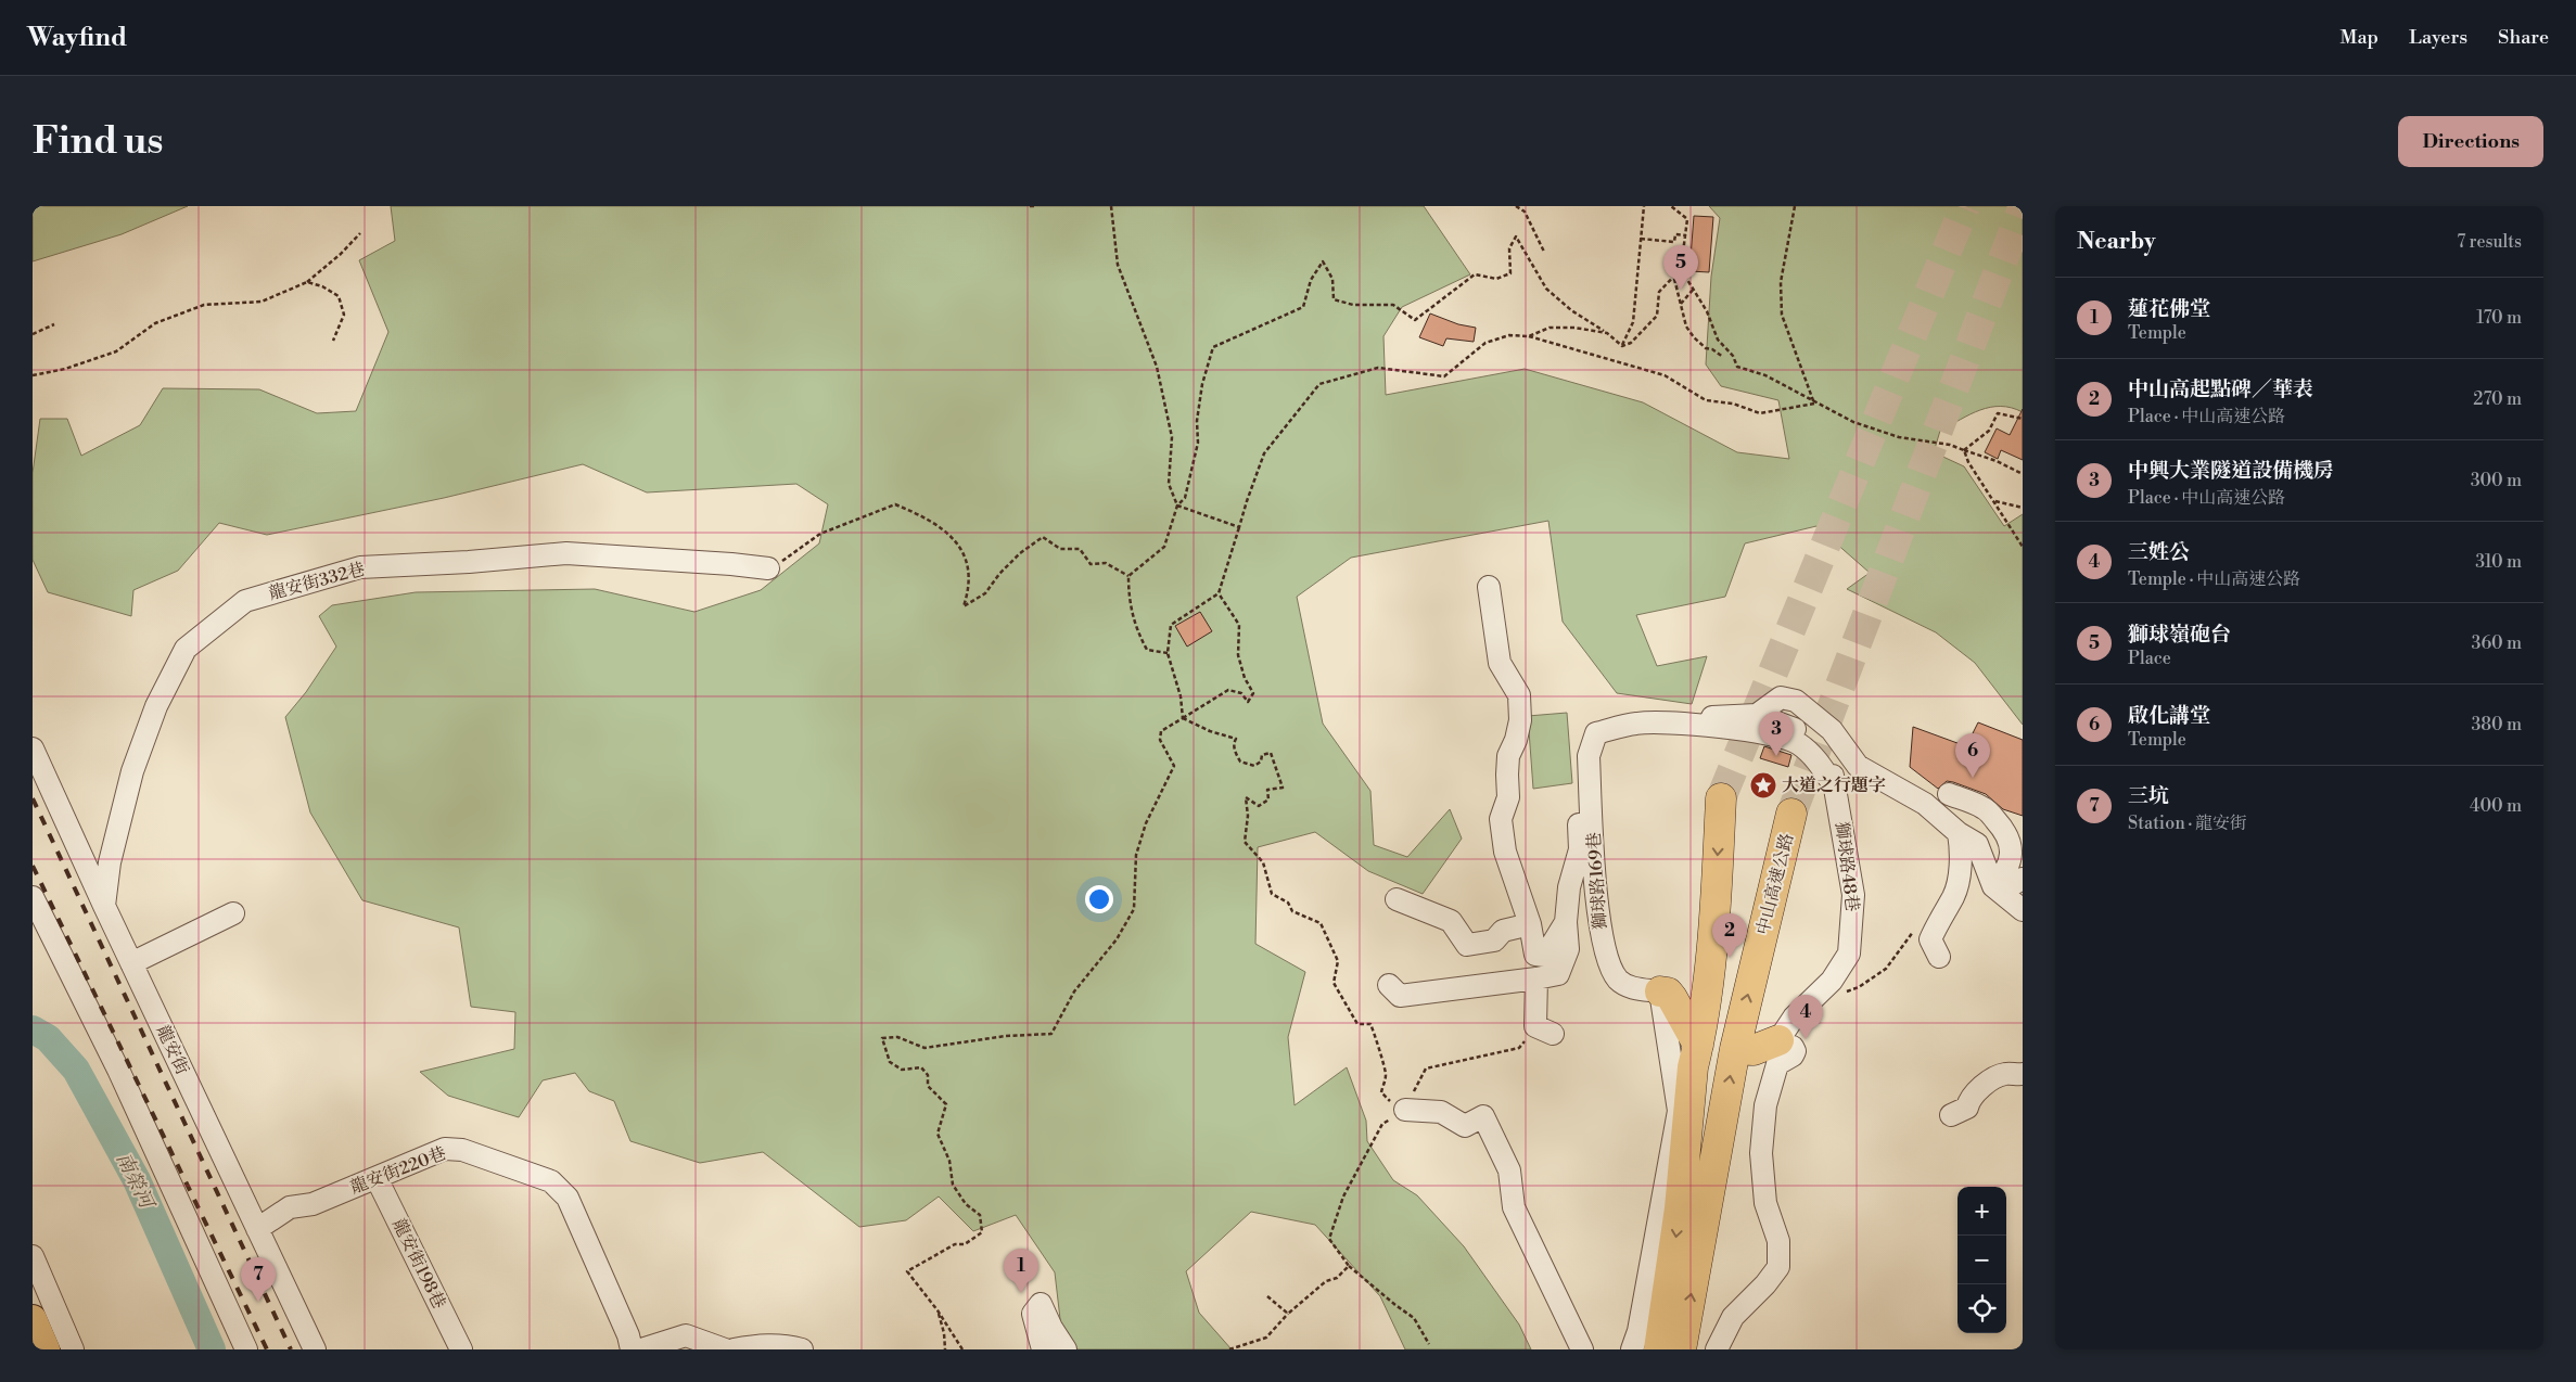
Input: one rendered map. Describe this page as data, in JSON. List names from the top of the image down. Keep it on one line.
{"streets":{"highway":["中山高速公路"],"street":["龍安街332巷","獅球路48巷","獅球路169巷","龍安街","龍安街220巷","龍安街198巷"]},"crossings":[["龍安街332巷","龍安街"],["獅球路48巷","獅球路169巷"],["獅球路48巷","中山高速公路"],["龍安街","龍安街220巷"],["龍安街220巷","龍安街198巷"]],"water":["南榮河"],"places":{"place":["大道之行題字"]},"page":{"header":"Wayfind","nav":["Map","Layers","Share"],"buttons":"Directions","title":"Find us","heading":["Nearby","7 results"],"pins":["5","3","6","2","4","1","7"],"list":[{"mark":"1","name":"蓮花佛堂","note":"Temple","value":"170 m"},{"mark":"2","name":"中山高起點碑／華表","note":"Place · 中山高速公路","value":"270 m"},{"mark":"3","name":"中興大業隧道設備機房","note":"Place · 中山高速公路","value":"300 m"},{"mark":"4","name":"三姓公","note":"Temple · 中山高速公路","value":"310 m"},{"mark":"5","name":"獅球嶺砲台","note":"Place","value":"360 m"},{"mark":"6","name":"啟化講堂","note":"Temple","value":"380 m"},{"mark":"7","name":"三坑","note":"Station · 龍安街","value":"400 m"}],"map_buttons":["+","−"]}}
